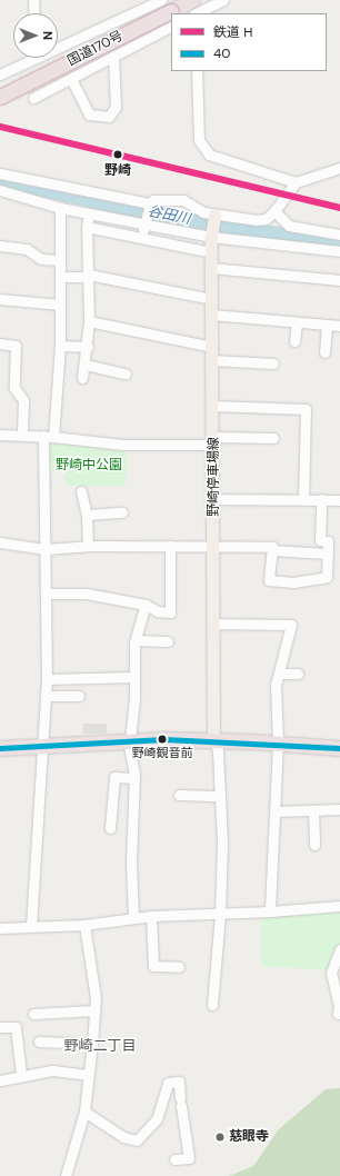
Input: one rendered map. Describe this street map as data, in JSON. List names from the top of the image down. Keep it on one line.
{"streets":{"highway":["国道170号"],"main road":["野崎停車場線"]},"districts":["野崎二丁目"],"water":["谷田川"],"parks":["野崎中公園"],"places":["野崎","野崎観音前","慈眼寺"],"lines":["rail line H","transit line 40"],"legend":["鉄道 H","40"],"north":"right"}
